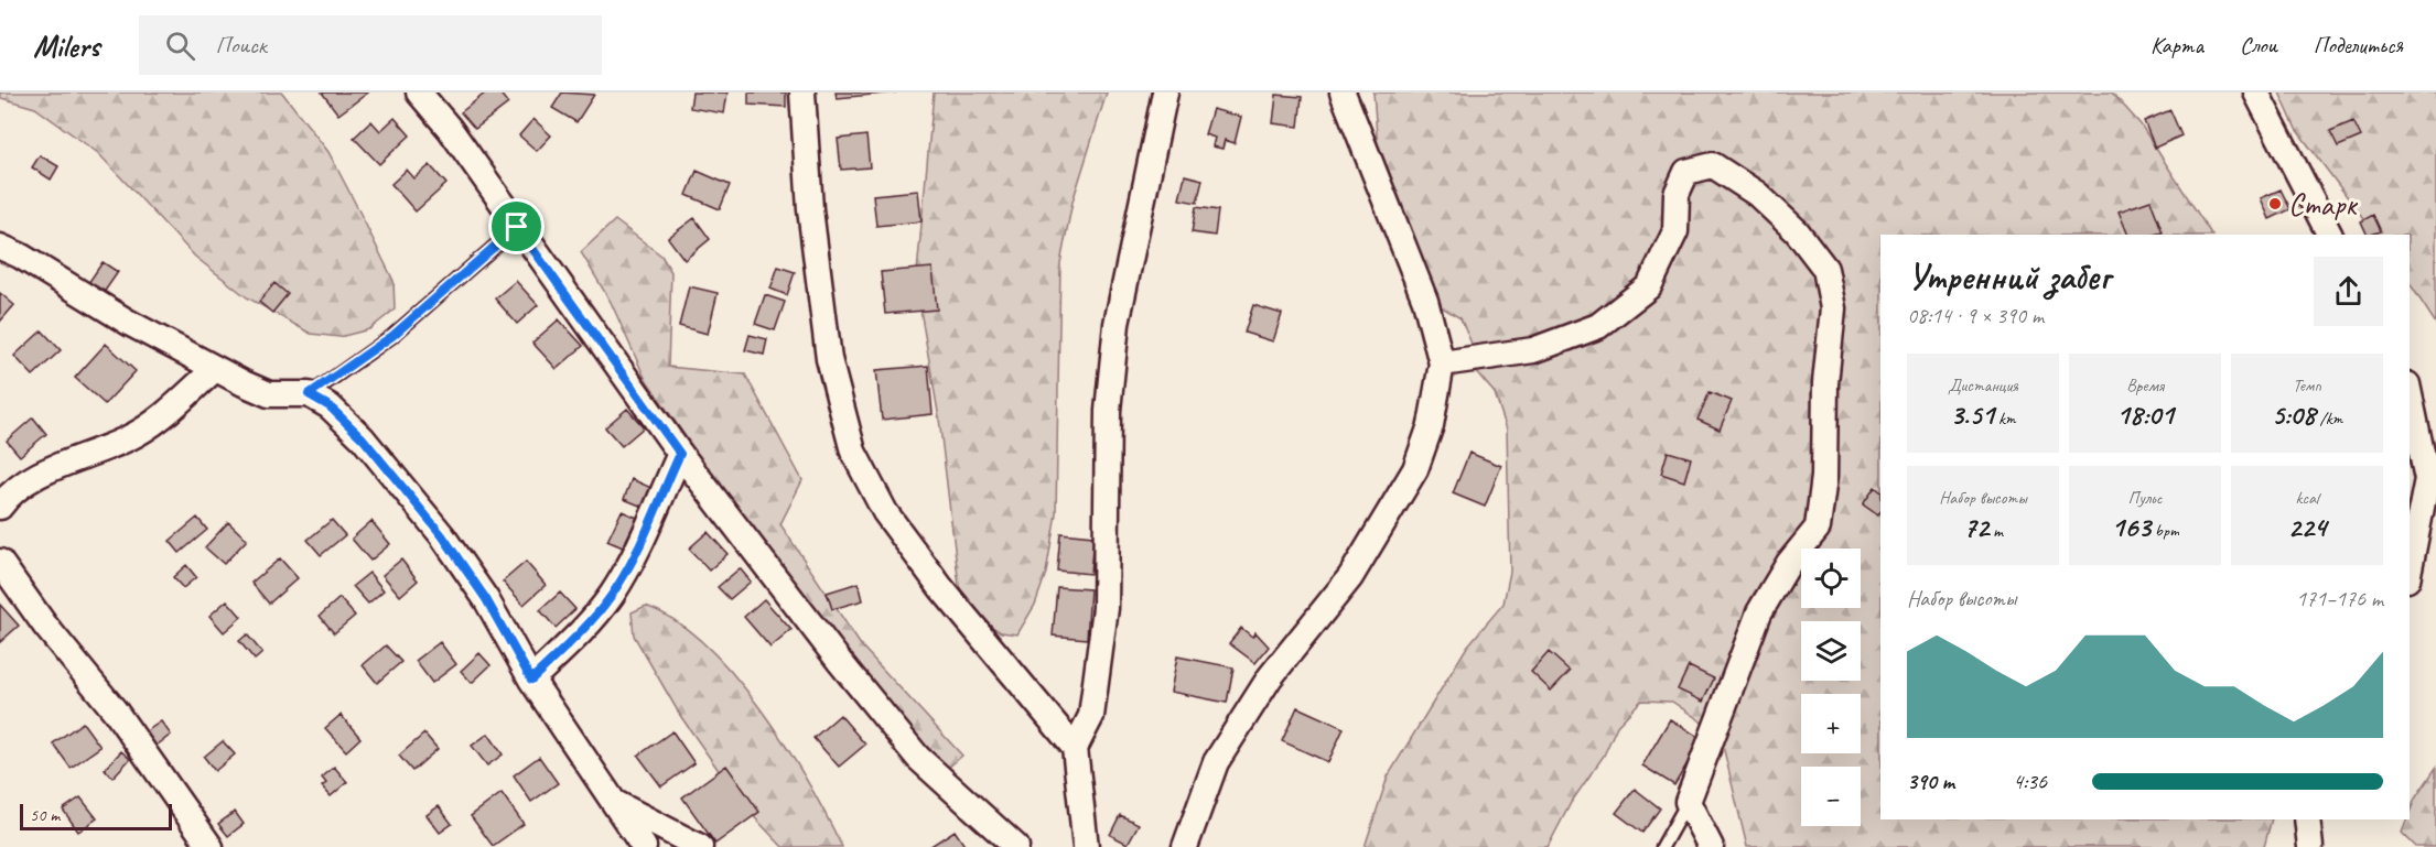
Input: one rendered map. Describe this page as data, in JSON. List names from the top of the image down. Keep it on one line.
{"places":["Старк"],"scale_bar":"50 m","page":{"header":"Milers","search":"Поиск","nav":["Карта","Слои","Поделиться"],"heading":["Утренний забег","08:14 · 9 × 390 m"],"stats":[["Дистанция","3.51 km"],["Время","18:01"],["Темп","5:08 /km"],["Набор высоты","72 m"],["Пульс","163 bpm"],["kcal","224"]],"map_buttons":["+","−"],"chart":["Набор высоты","171–176 m"],"list":[{"name":"390 m","note":"4:36"}],"scale":"50 m"}}
